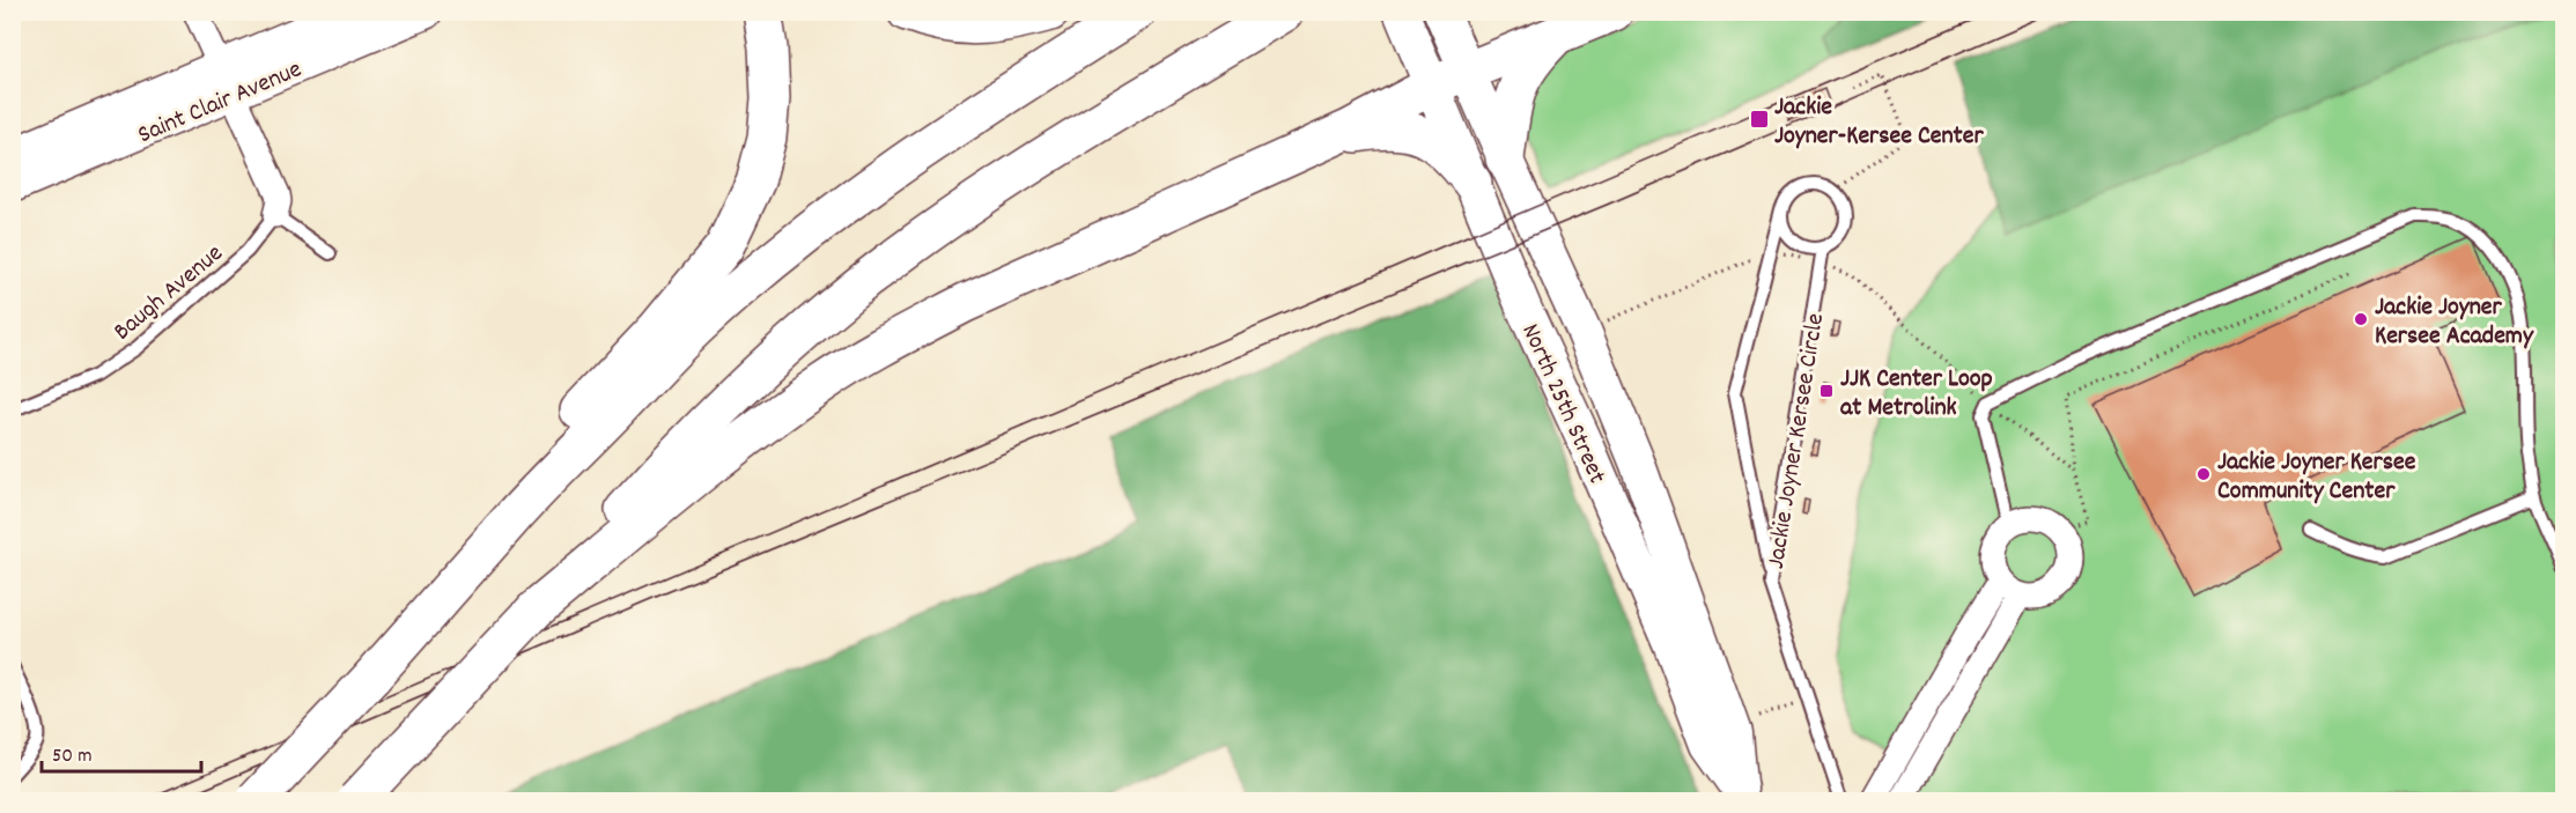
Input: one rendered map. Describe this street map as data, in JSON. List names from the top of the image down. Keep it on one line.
{"streets":{"main road":["Saint Clair Avenue","North 25th Street"],"lane":["Baugh Avenue","Jackie Joyner Kersee Circle"]},"places":{"transit":["Jackie Joyner-Kersee Center","JJK Center Loop at Metrolink"],"other":["Jackie Joyner Kersee Academy","Jackie Joyner Kersee Community Center"]},"scale_bar":"50 m"}
